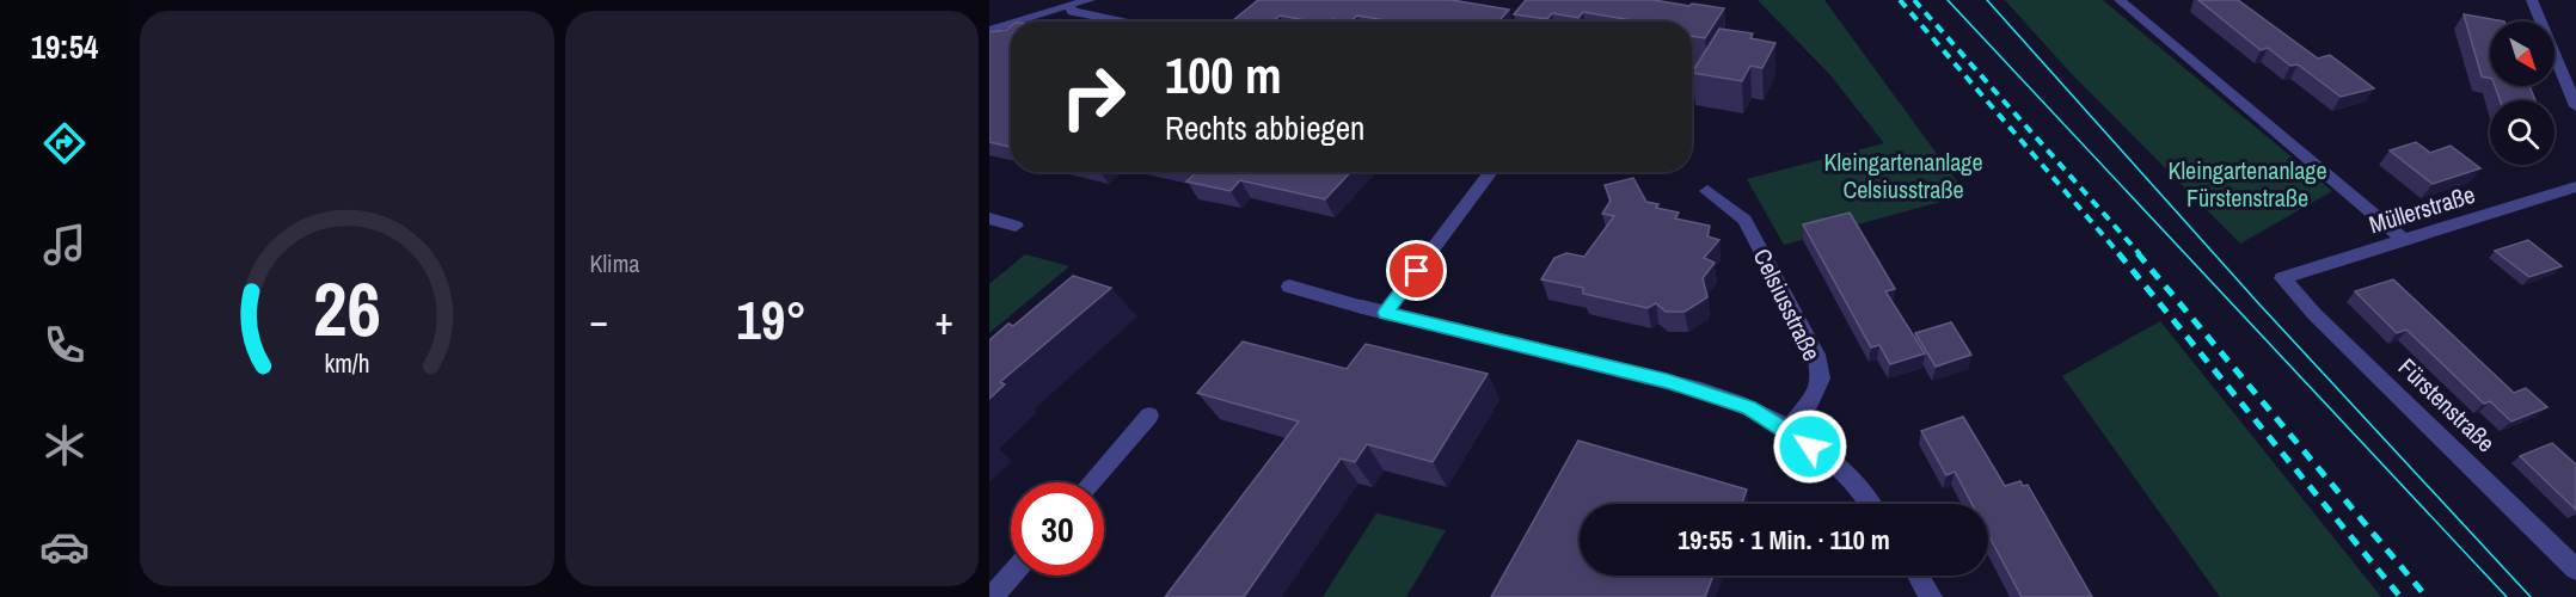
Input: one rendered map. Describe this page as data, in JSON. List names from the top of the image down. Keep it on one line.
{"streets":{"street":["Müllerstraße","Celsiusstraße","Fürstenstraße"]},"crossings":[["Müllerstraße","Fürstenstraße"]],"parks":["Kleingartenanlage Celsiusstraße","Kleingartenanlage Fürstenstraße"],"north":"bottom right","page":{"tabs":"19:54","tile":"Klima","turn":["100 m","Rechts abbiegen"],"heat":["−","19°","+"],"limit":"30","trip":"19:55 · 1 Min. · 110 m","gauge":["26","km/h"]}}
